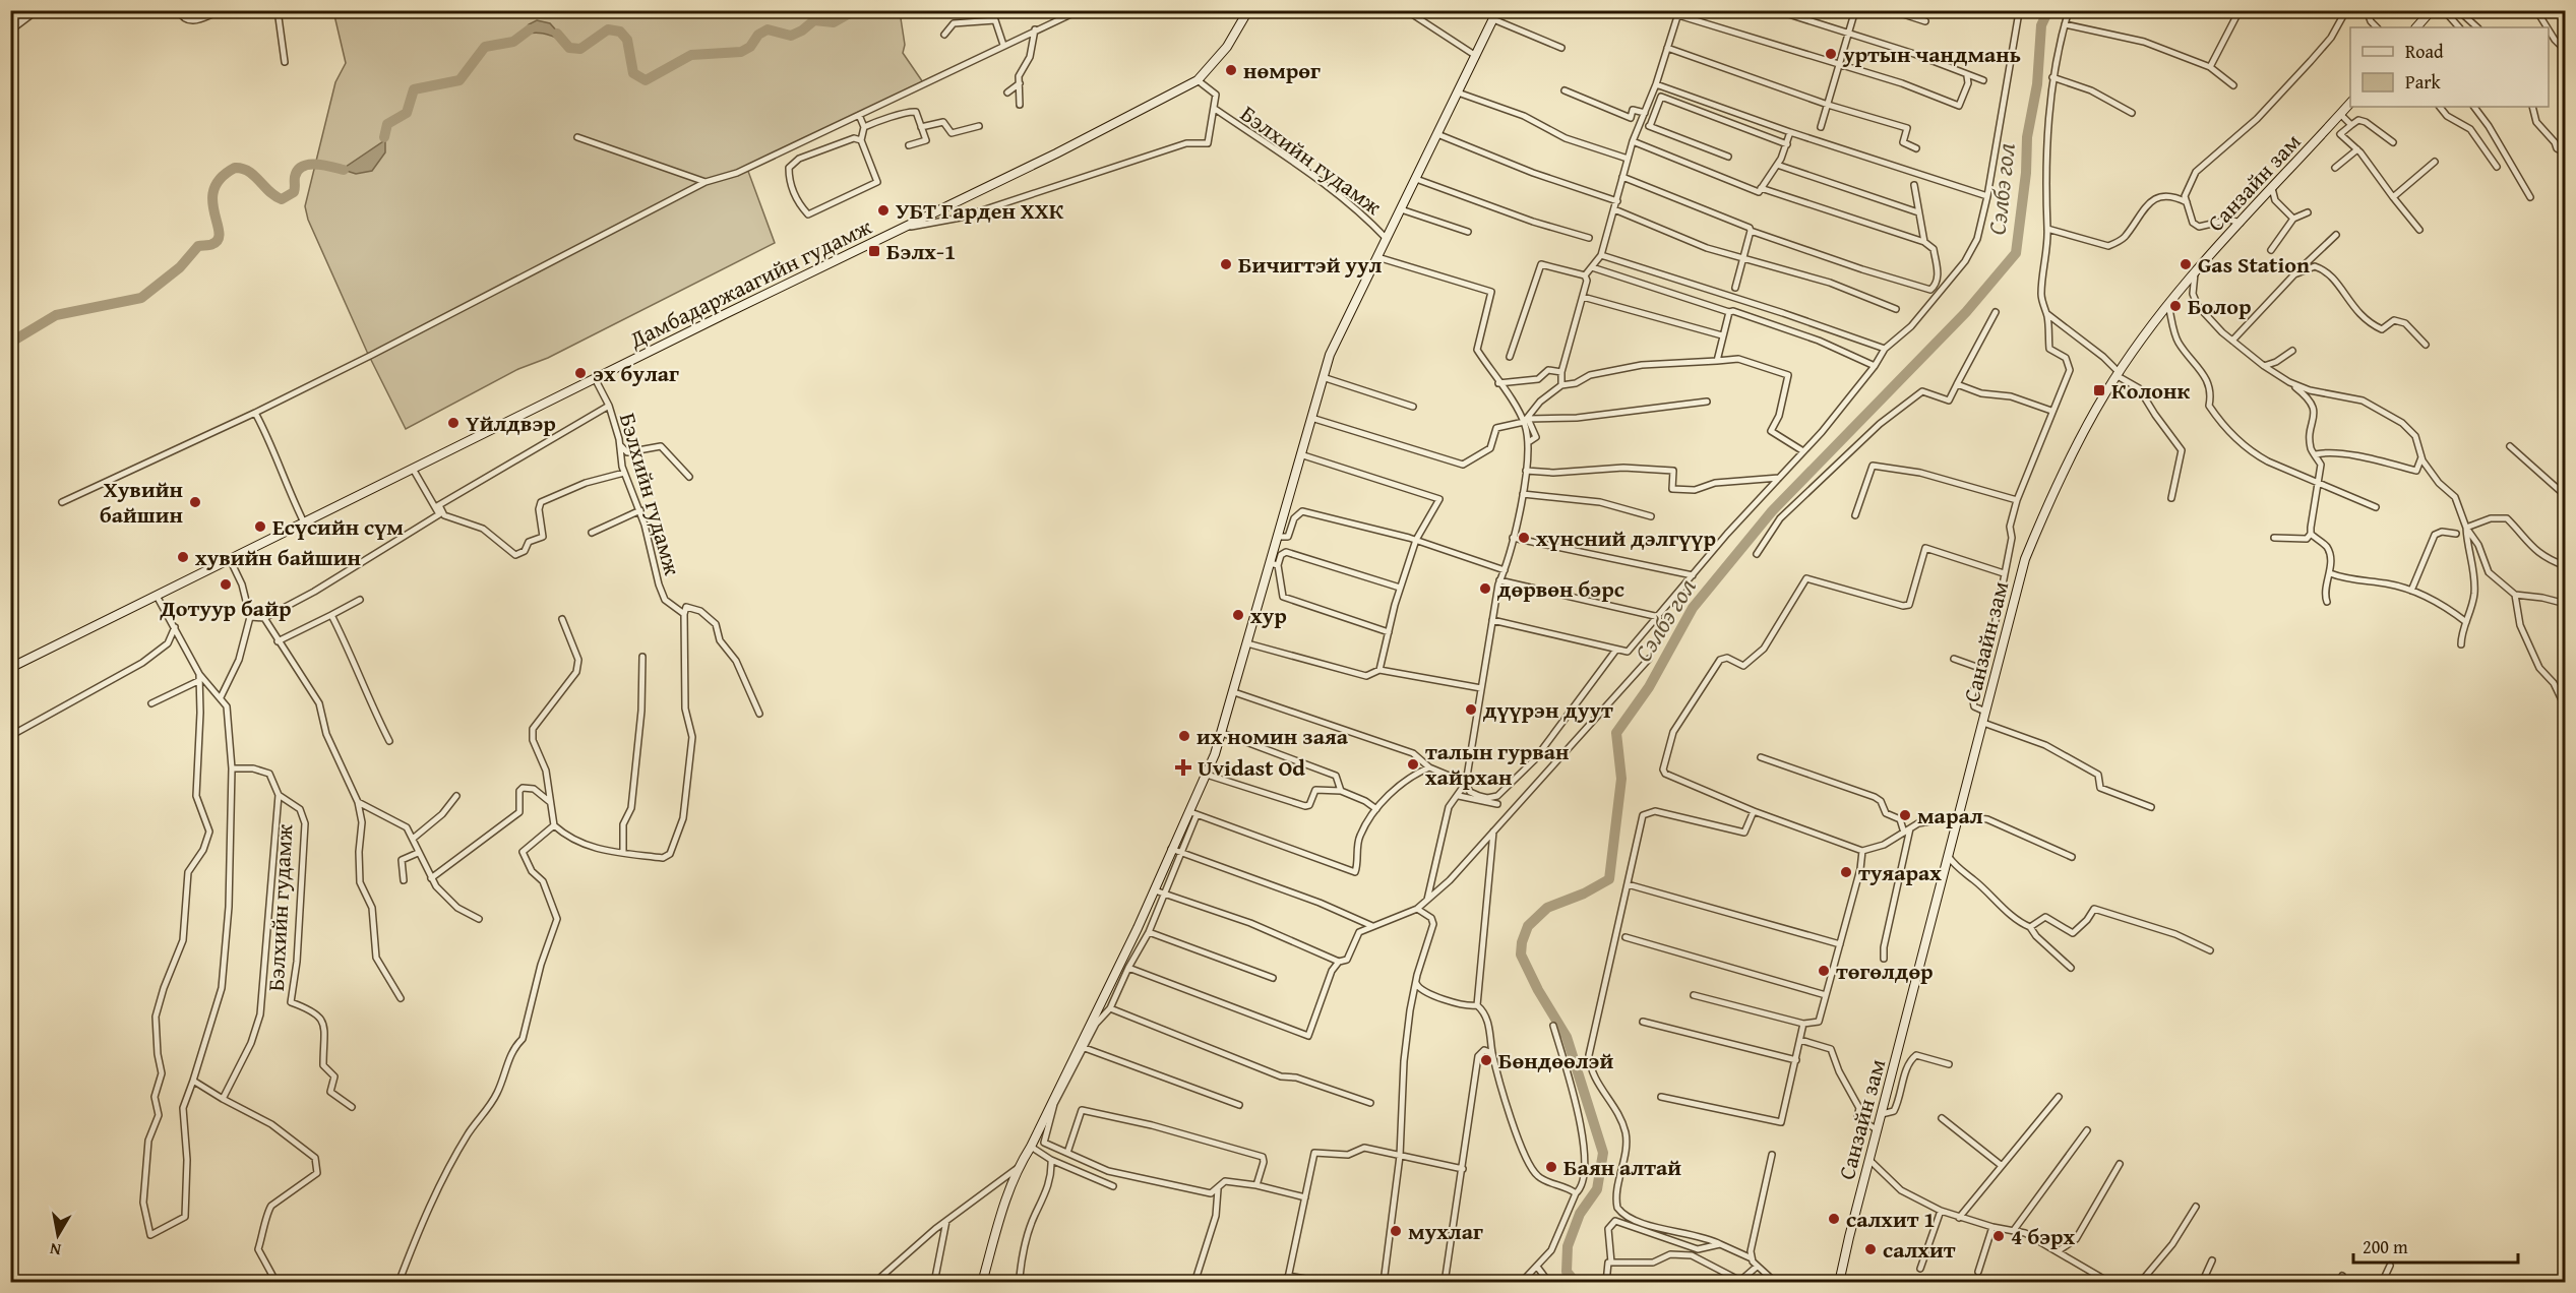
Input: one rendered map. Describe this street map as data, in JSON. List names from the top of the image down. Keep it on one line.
{"streets":{"main road":["Санзайн зам","Дамбадаржаагийн гудамж"],"street":["Бэлхийн гудамж"]},"crossings":[["Бэлхийн гудамж","Дамбадаржаагийн гудамж"]],"water":["Сэлбэ гол"],"places":{"other":["уртын чандмань","нөмрөг","УБТ Гарден ХХК","Бичигтэй уул","Gas Station","Болор","эх булаг","Үйлдвэр","Хувийн байшин","Есүсийн сүм","хүнсний дэлгүүр","хувийн байшин","Дотуур байр","дөрвөн бэрс","хур","дүүрэн дуут","их номин заяа","талын гурван хайрхан","марал","туяарах","төгөлдөр","Бөндөөлэй","Баян алтай","салхит 1","мухлаг","4 бэрх","салхит"],"transit":["Бэлх-1","Колонк"],"health":["Uvidast Od"]},"legend":["Road","Park"],"scale_bar":"200 m","north":"bottom"}
